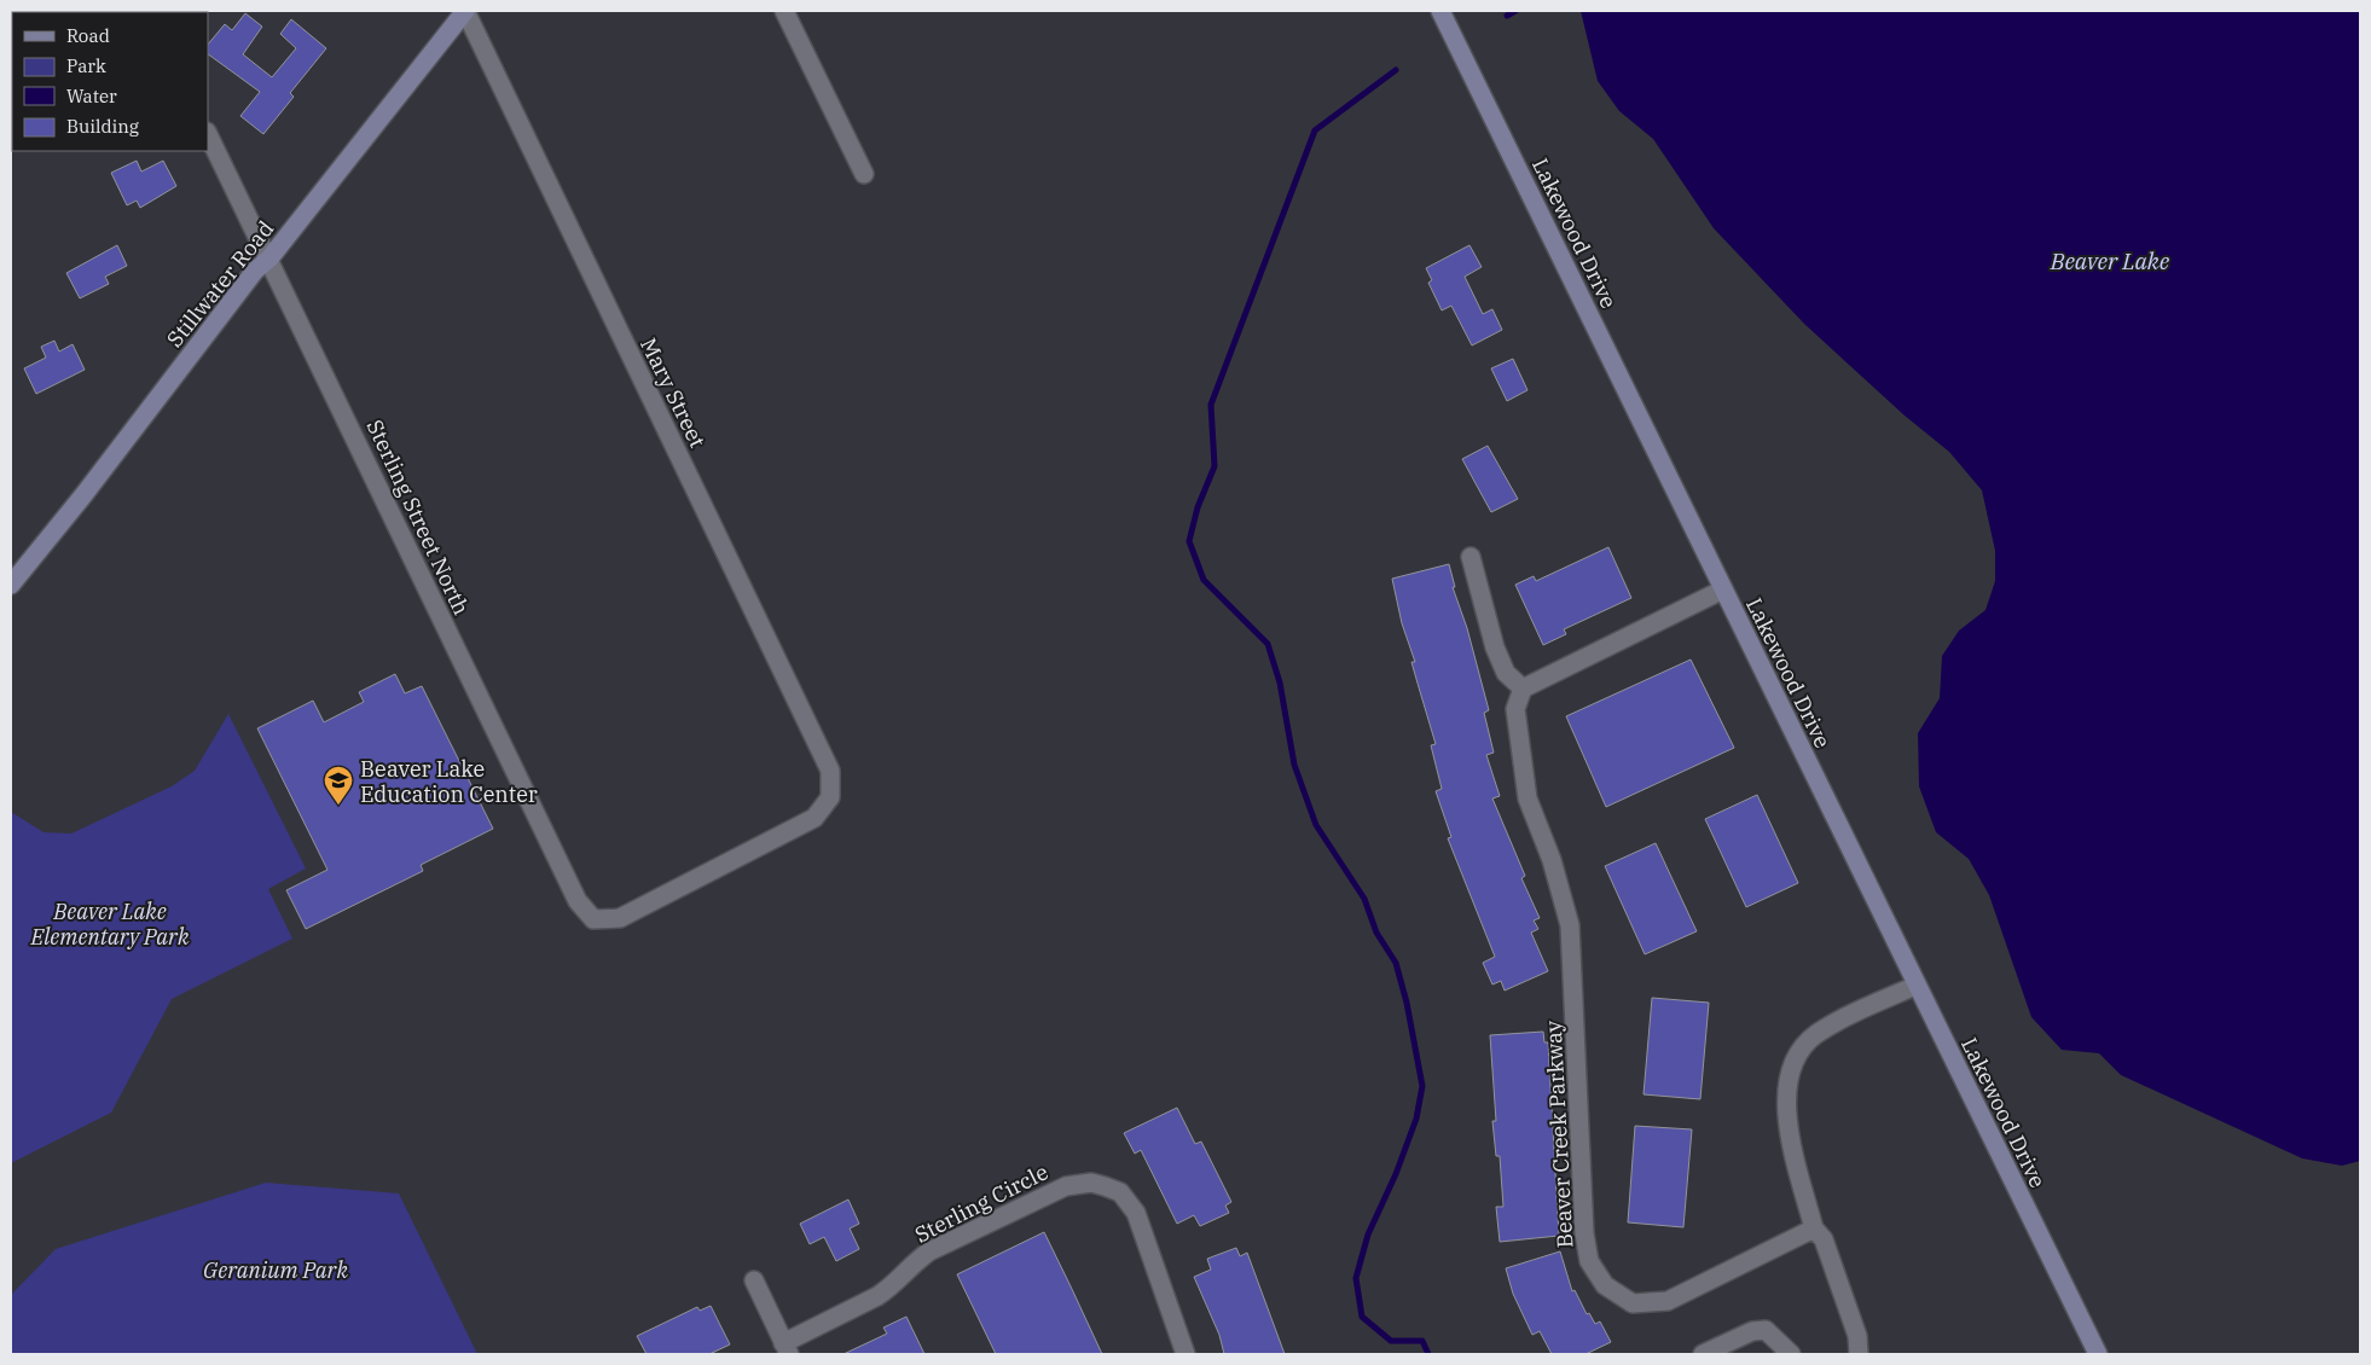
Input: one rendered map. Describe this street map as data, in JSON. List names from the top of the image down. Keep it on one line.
{"streets":{"street":["Lakewood Drive","Stillwater Road","Mary Street","Sterling Street North","Beaver Creek Parkway","Sterling Circle"]},"crossings":[["Stillwater Road","Mary Street"],["Stillwater Road","Sterling Street North"],["Mary Street","Sterling Street North"]],"water":["Beaver Lake"],"parks":["Beaver Lake Elementary Park","Geranium Park"],"places":{"school or university":["Beaver Lake Education Center"]},"legend":["Road","Park","Water","Building"]}
